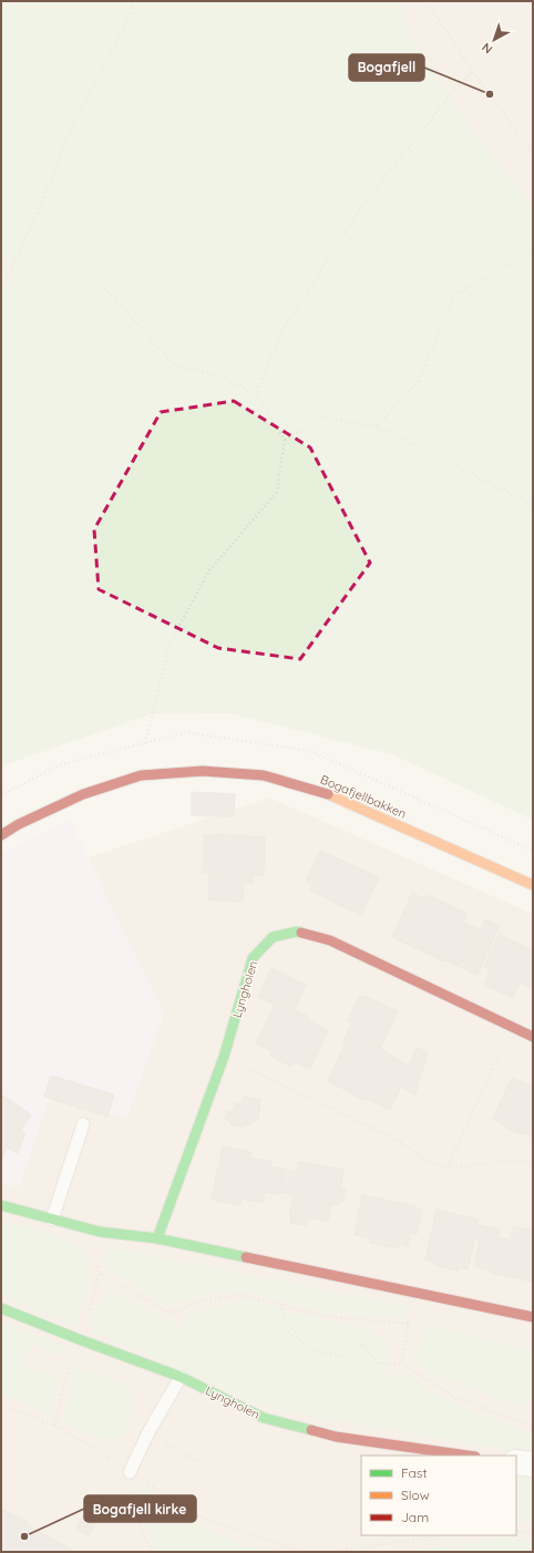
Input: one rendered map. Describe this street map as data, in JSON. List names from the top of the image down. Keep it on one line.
{"streets":{"street":["Bogafjellbakken","Lyngholen"]},"places":["Bogafjell","Bogafjell kirke"],"legend":["Fast","Slow","Jam"],"north":"bottom left"}
